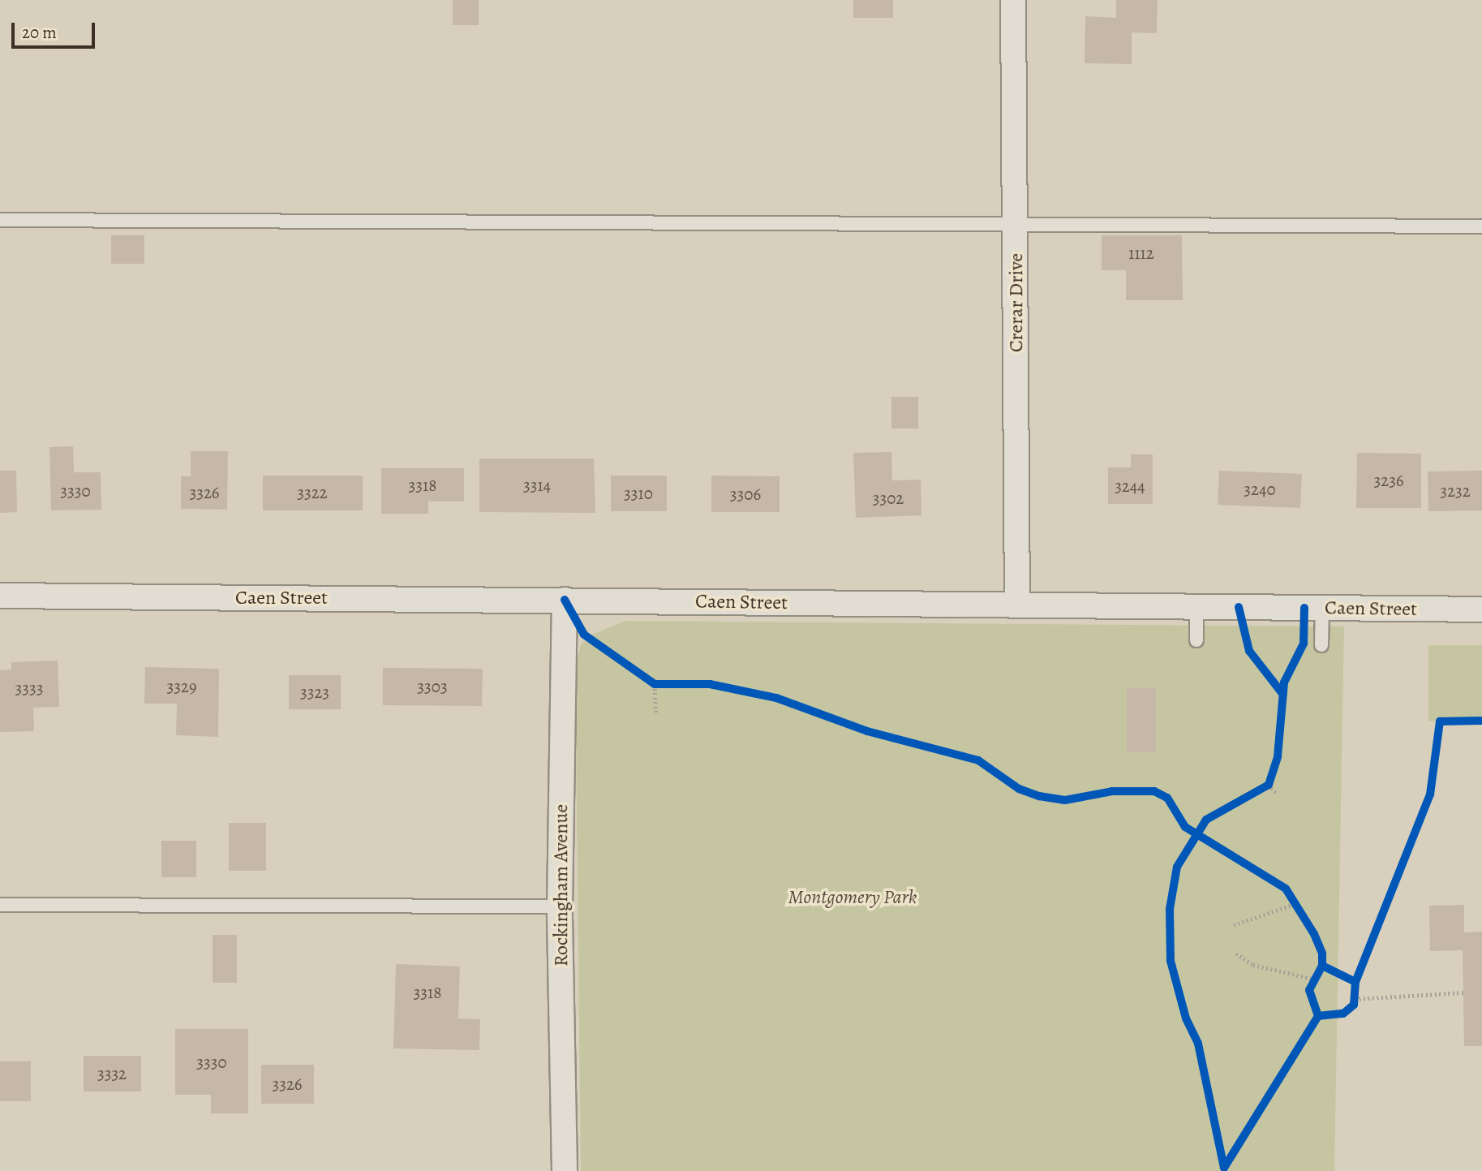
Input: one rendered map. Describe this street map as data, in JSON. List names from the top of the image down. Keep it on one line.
{"streets":{"street":["Crerar Drive","Caen Street","Rockingham Avenue"]},"crossings":[["Crerar Drive","Caen Street"],["Caen Street","Rockingham Avenue"]],"parks":["Montgomery Park"],"house_numbers":["1112","3236","3318","3314","3244","3240","3330","3232","3326","3322","3310","3306","3302","3329","3303","3333","3323","3318","3330","3332","3326"],"scale_bar":"20 m"}
